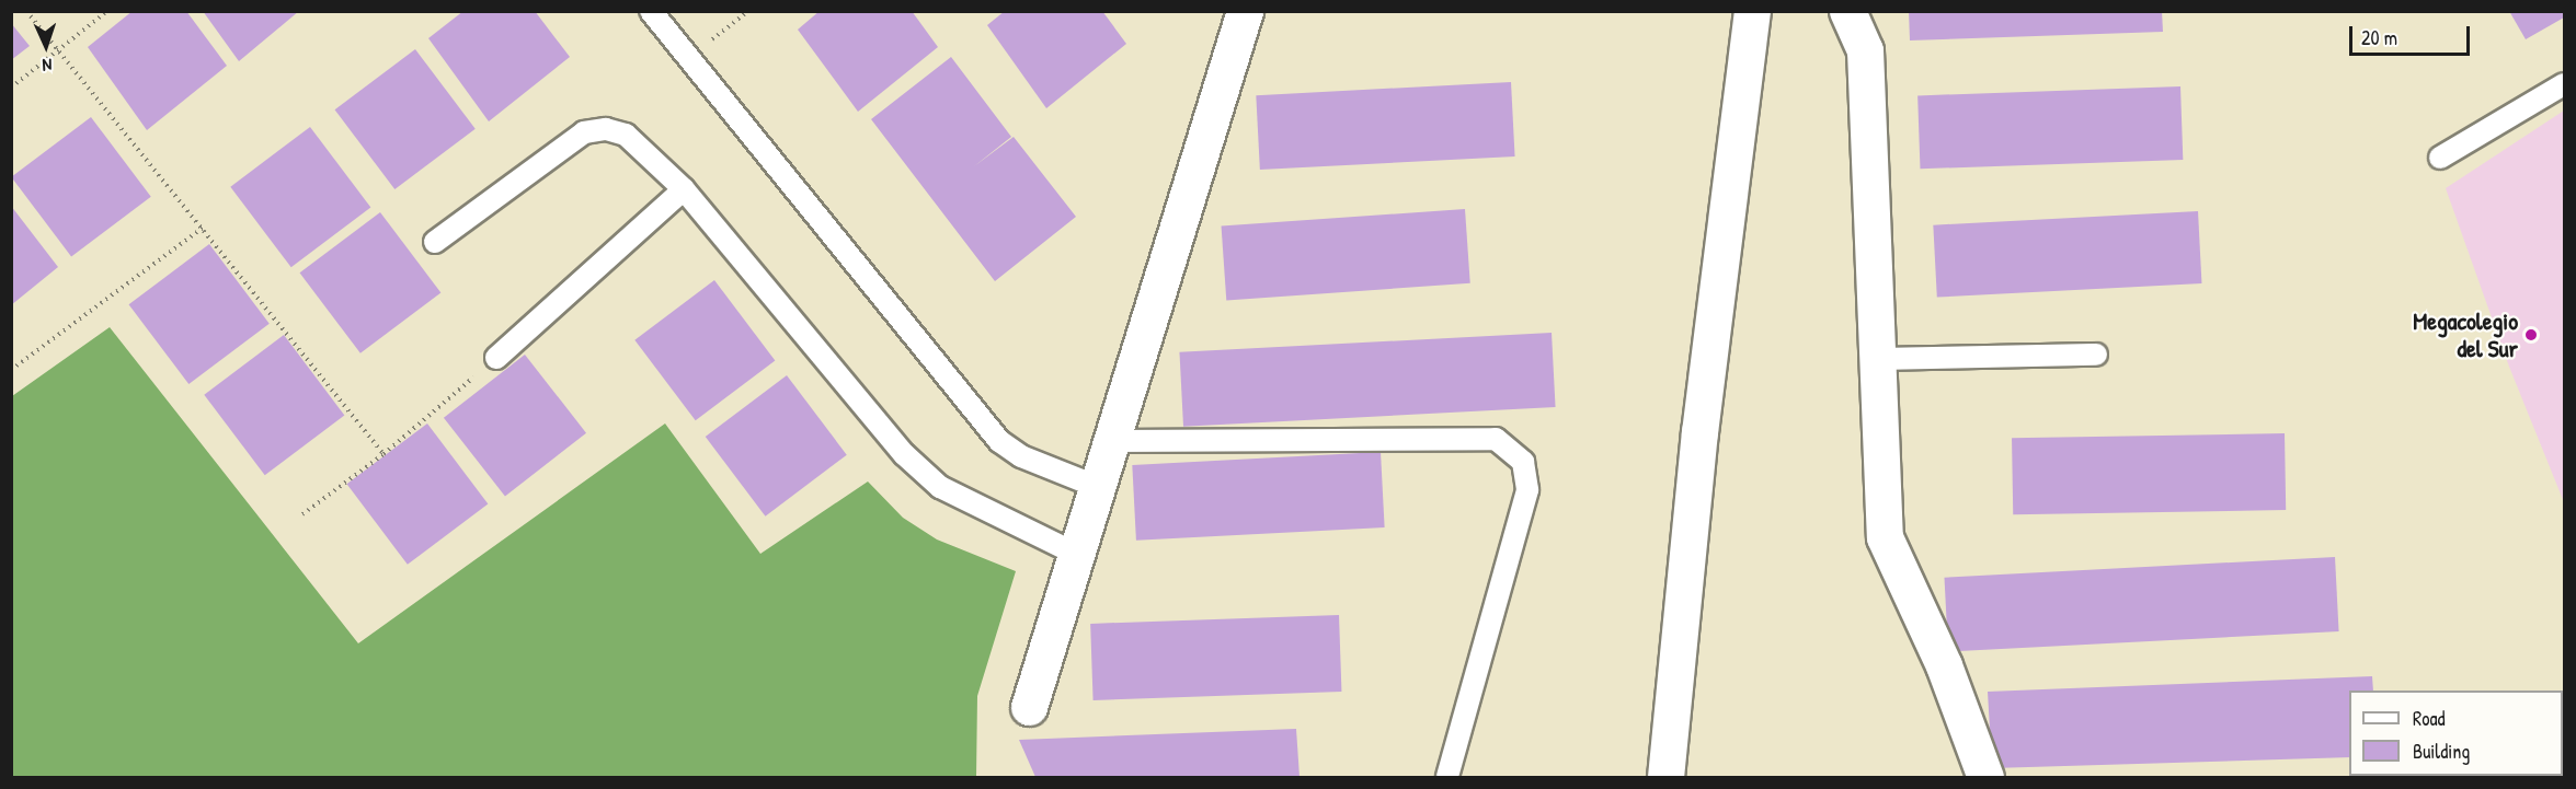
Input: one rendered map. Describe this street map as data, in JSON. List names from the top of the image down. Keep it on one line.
{"places":["Megacolegio del Sur"],"legend":["Road","Building"],"scale_bar":"20 m","north":"bottom"}
